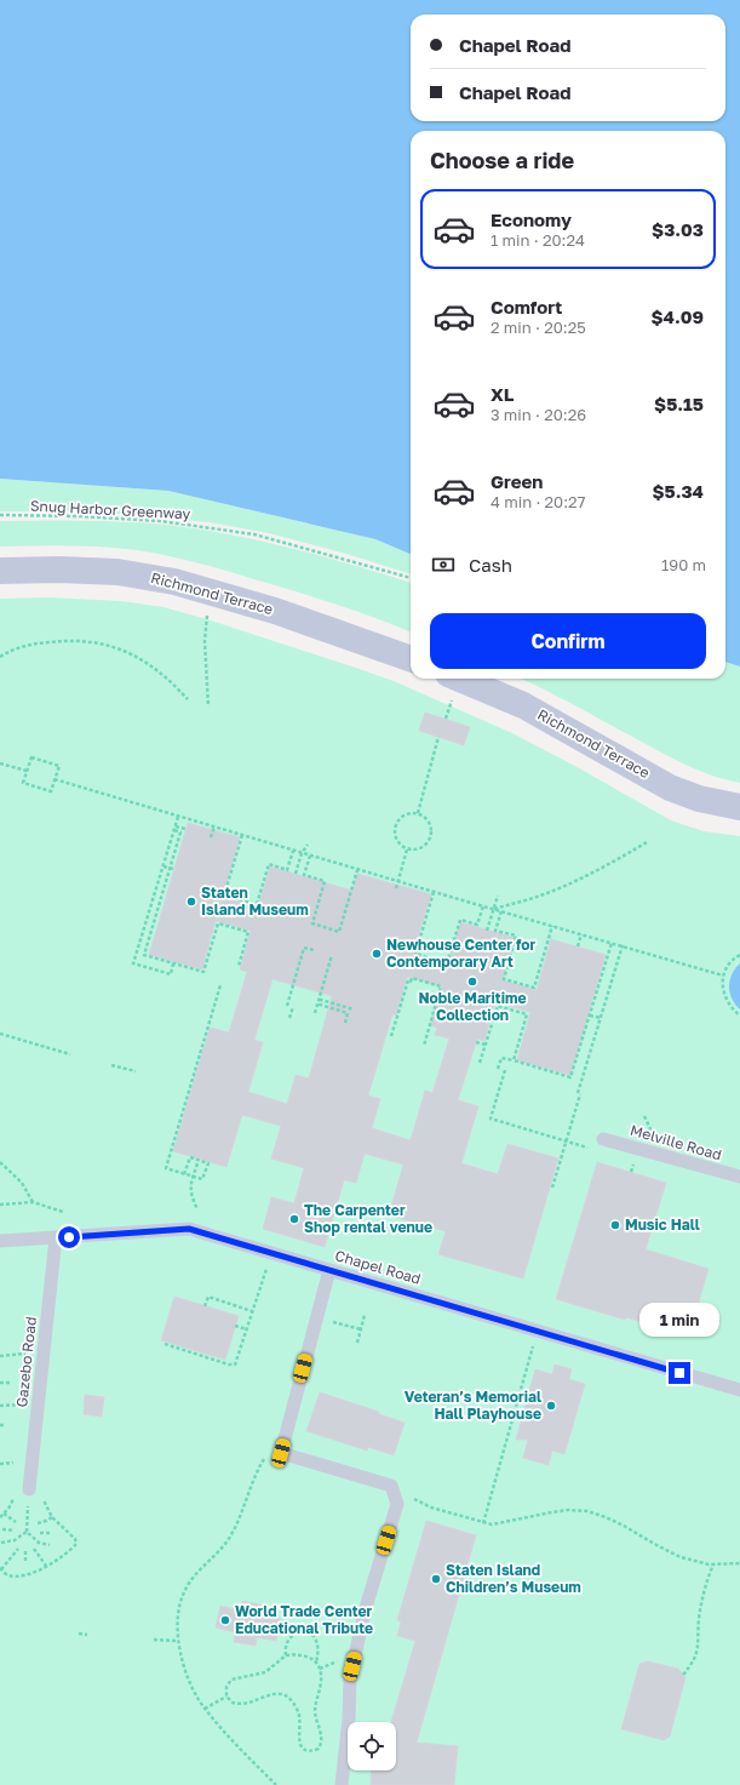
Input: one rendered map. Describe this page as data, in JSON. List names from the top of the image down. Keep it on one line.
{"streets":{"main road":["Richmond Terrace"],"lane":["Melville Road","Chapel Road","Gazebo Road"],"path":["Snug Harbor Greenway"]},"crossings":[["Chapel Road","Gazebo Road"]],"places":["Staten Island Museum","Newhouse Center for Contemporary Art","Noble Maritime Collection","The Carpenter Shop rental venue","Music Hall","Veteran’s Memorial Hall Playhouse","Staten Island Children’s Museum","World Trade Center Educational Tribute"],"page":{"banner":["Chapel Road","Chapel Road"],"heading":"Choose a ride","list":[{"name":"Economy","note":"1 min · 20:24","value":"$3.03"},{"name":"Comfort","note":"2 min · 20:25","value":"$4.09"},{"name":"XL","note":"3 min · 20:26","value":"$5.15"},{"name":"Green","note":"4 min · 20:27","value":"$5.34"}],"pay":["Cash","190 m"],"buttons":"Confirm","bubble":"1 min"}}
